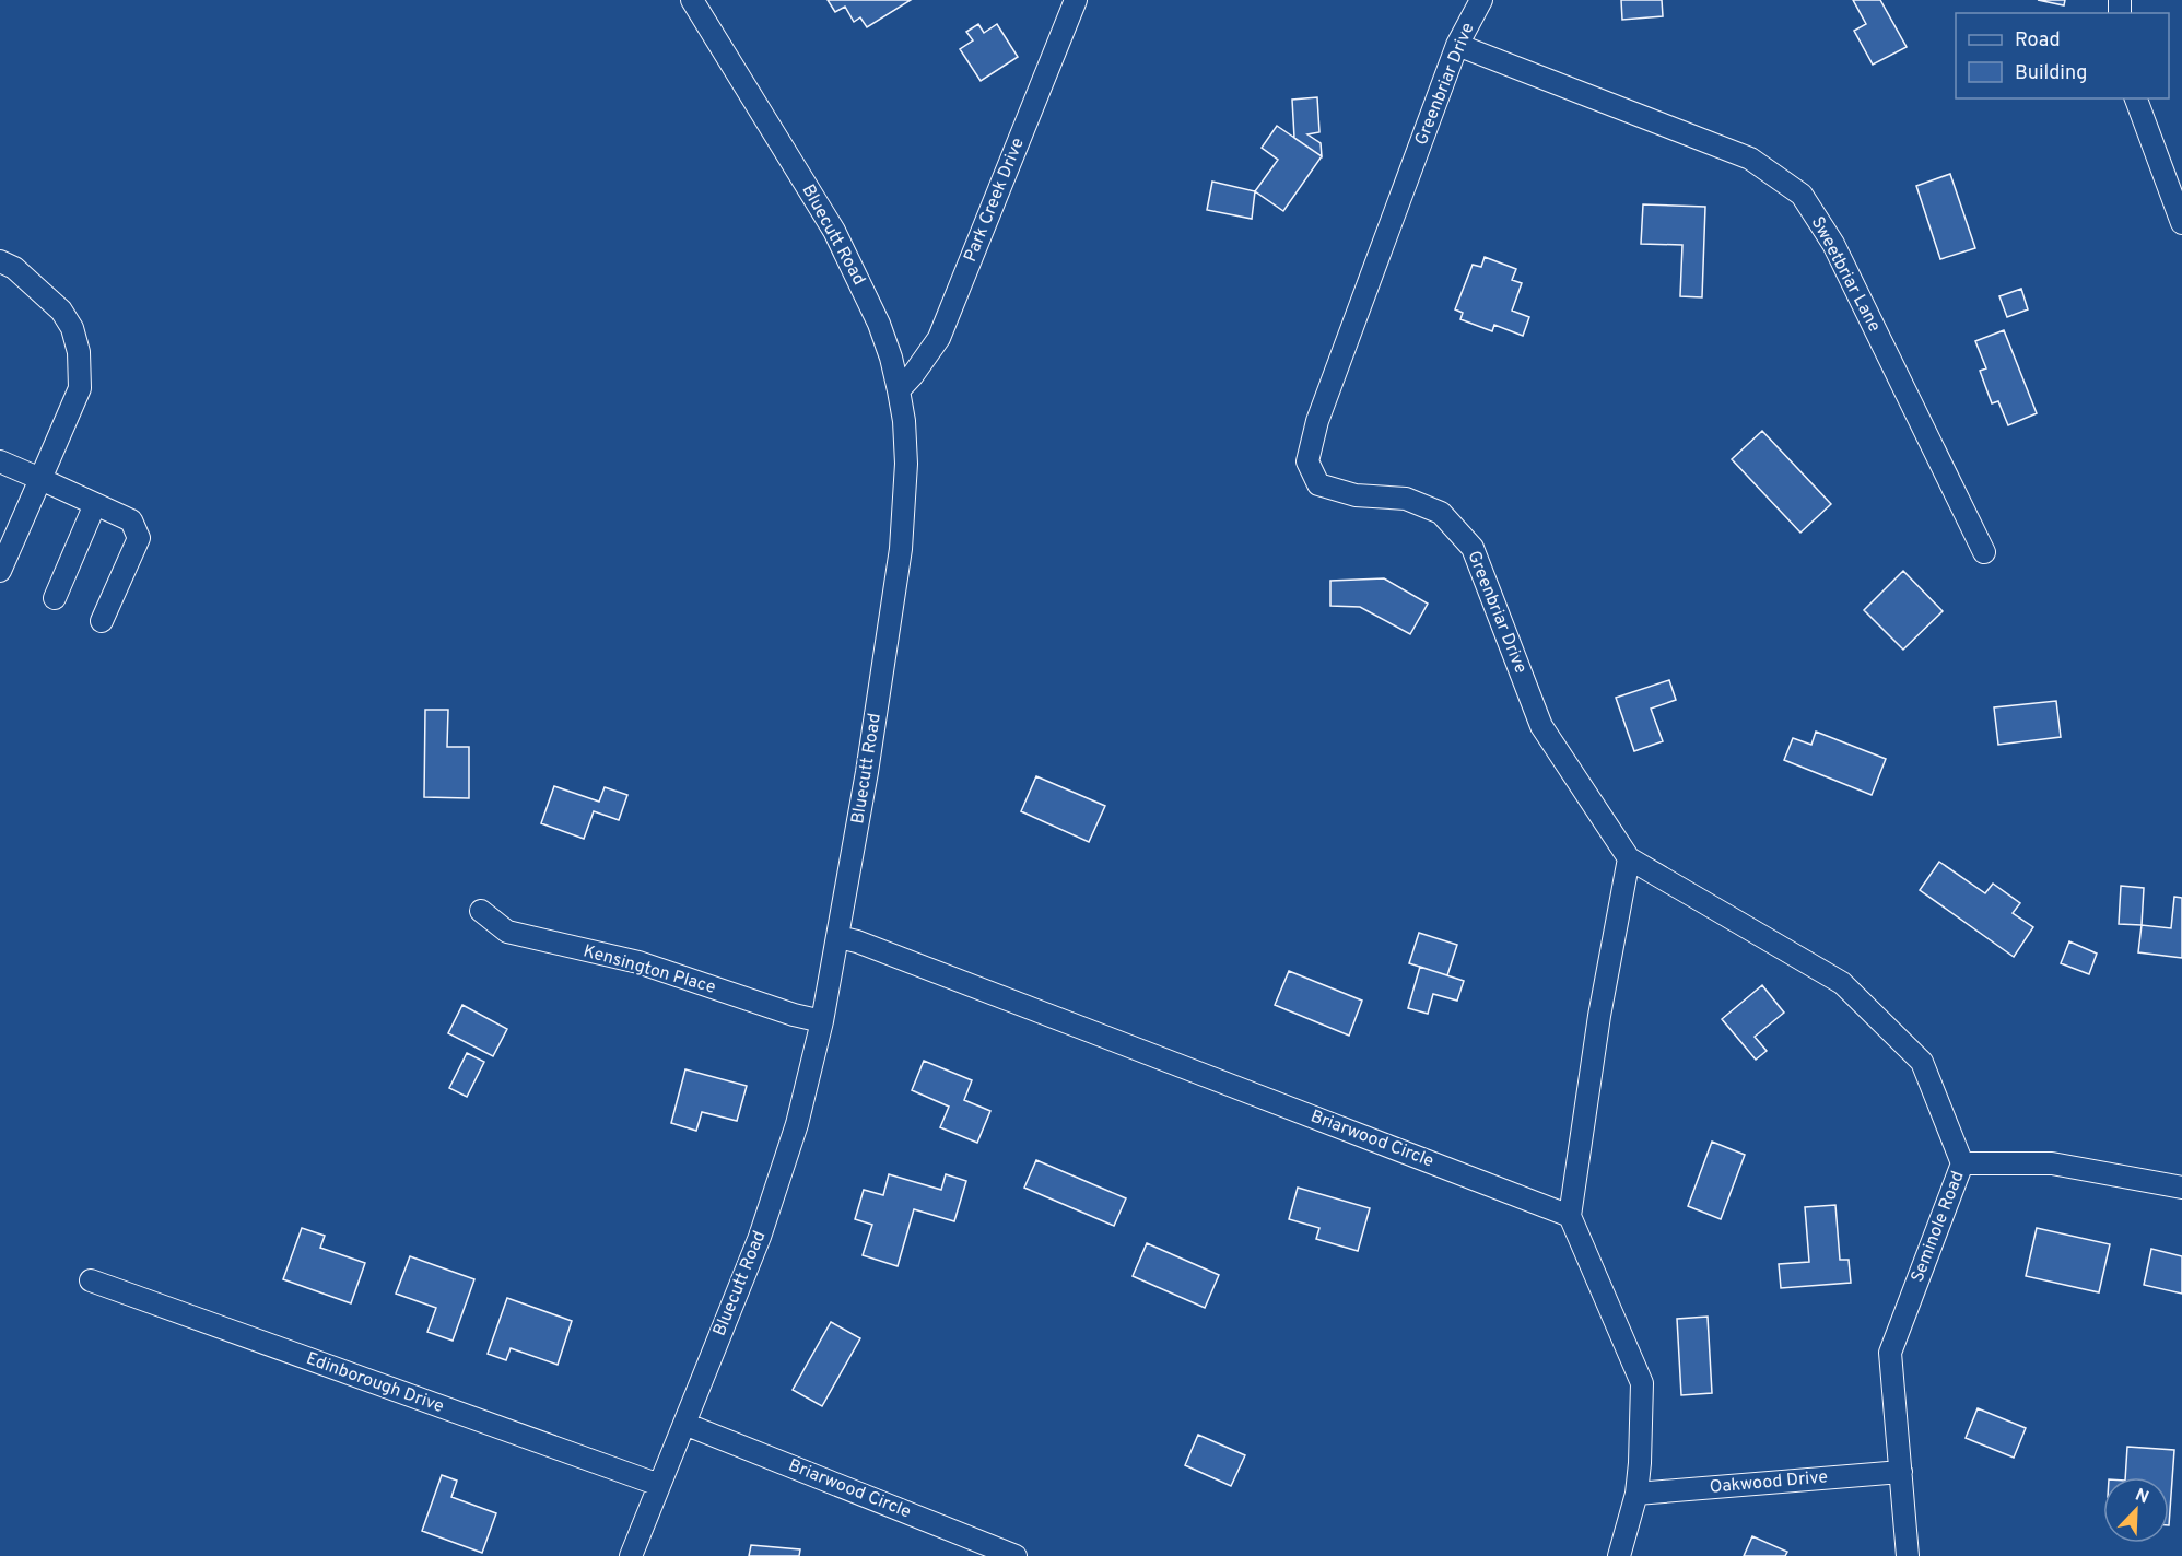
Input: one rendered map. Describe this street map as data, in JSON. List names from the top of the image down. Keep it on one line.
{"streets":{"street":["Greenbriar Drive","Park Creek Drive","Bluecutt Road","Sweetbriar Lane","Kensington Place","Briarwood Circle","Seminole Road","Edinborough Drive","Oakwood Drive"]},"crossings":[["Greenbriar Drive","Sweetbriar Lane"],["Greenbriar Drive","Seminole Road"],["Park Creek Drive","Bluecutt Road"],["Bluecutt Road","Kensington Place"],["Bluecutt Road","Briarwood Circle"],["Bluecutt Road","Edinborough Drive"],["Seminole Road","Oakwood Drive"]],"legend":["Road","Building"],"north":"top right"}
